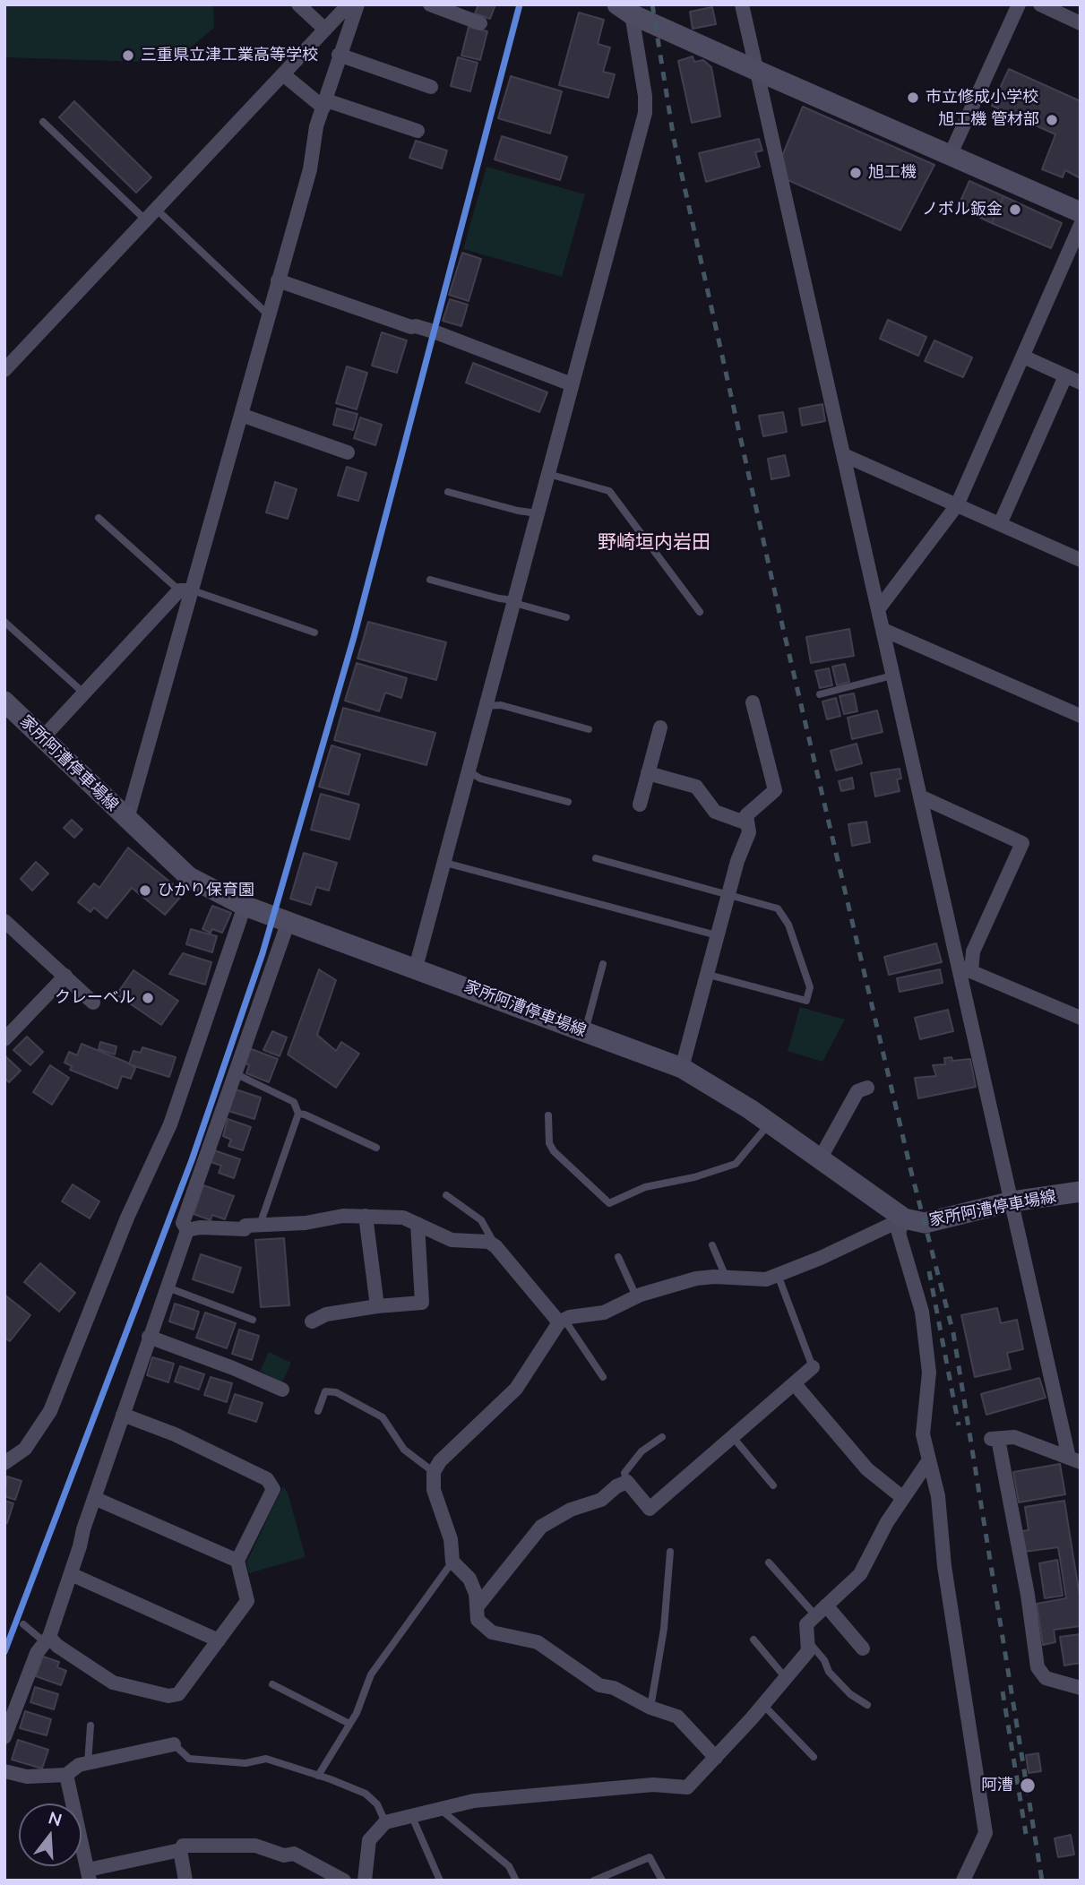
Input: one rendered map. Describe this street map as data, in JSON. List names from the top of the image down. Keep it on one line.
{"streets":{"main road":["家所阿漕停車場線"]},"districts":["野崎垣内岩田"],"places":["三重県立津工業高等学校","市立修成小学校","旭工機 管材部","旭工機","ノボル鈑金","ひかり保育園","クレーベル","阿漕"],"north":"top"}
